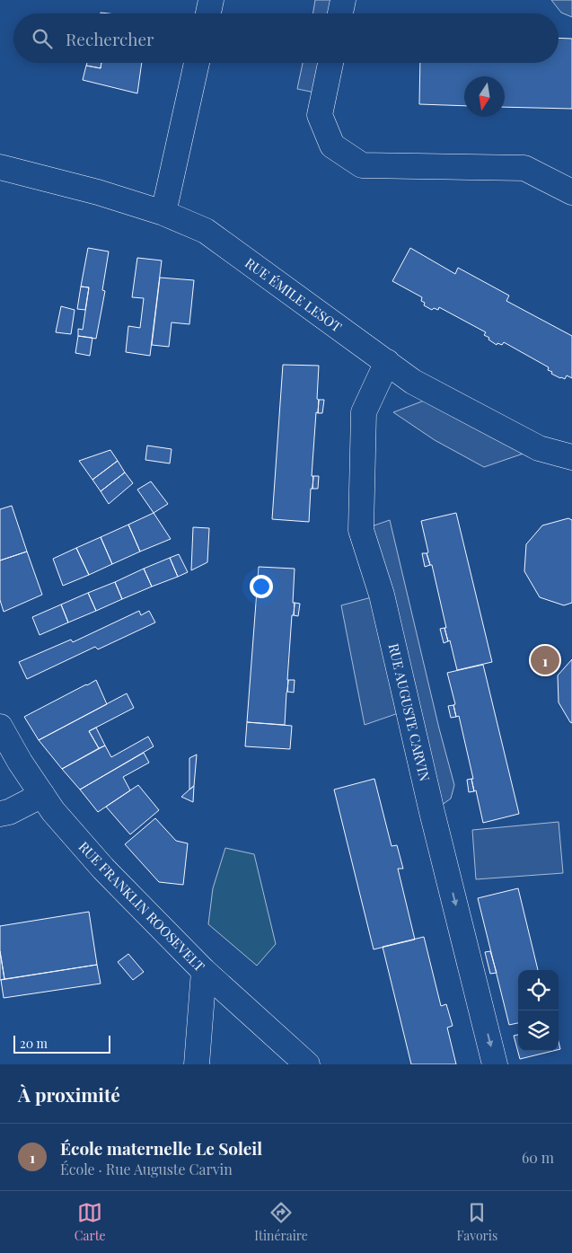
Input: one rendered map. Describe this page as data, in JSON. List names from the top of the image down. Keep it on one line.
{"streets":{"street":["RUE ÉMILE LESOT","RUE AUGUSTE CARVIN","RUE FRANKLIN ROOSEVELT"]},"crossings":[["RUE ÉMILE LESOT","RUE AUGUSTE CARVIN"]],"one_way":["RUE AUGUSTE CARVIN"],"scale_bar":"20 m","north":"bottom","page":{"search":"Rechercher","pins":"1","scale":"20 m","heading":"À proximité","list":[{"mark":"1","name":"École maternelle Le Soleil","note":"École · Rue Auguste Carvin","value":"60 m"}],"nav":["Carte","Itinéraire","Favoris"]}}
